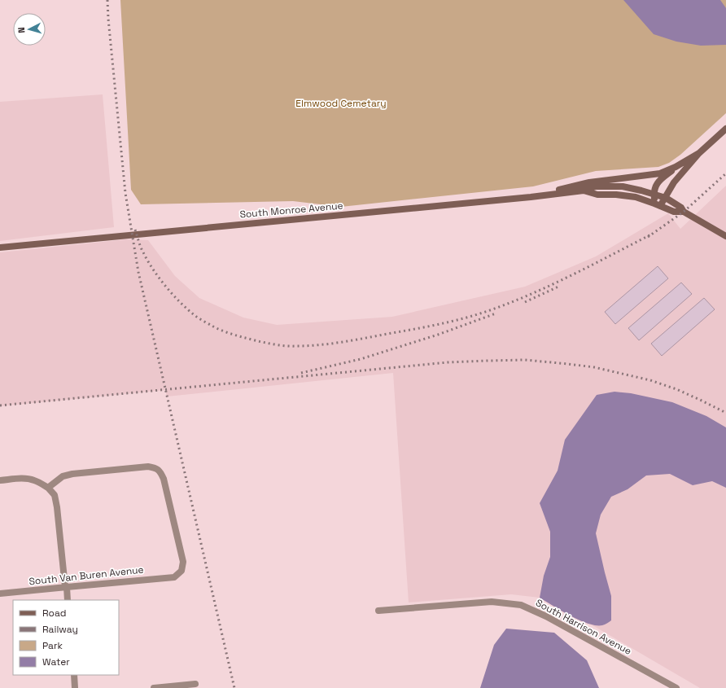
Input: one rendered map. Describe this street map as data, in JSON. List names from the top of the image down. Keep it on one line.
{"streets":{"main road":["South Monroe Avenue"],"street":["South Van Buren Avenue","South Harrison Avenue"]},"parks":["Elmwood Cemetary"],"legend":["Road","Railway","Park","Water"],"north":"left"}
